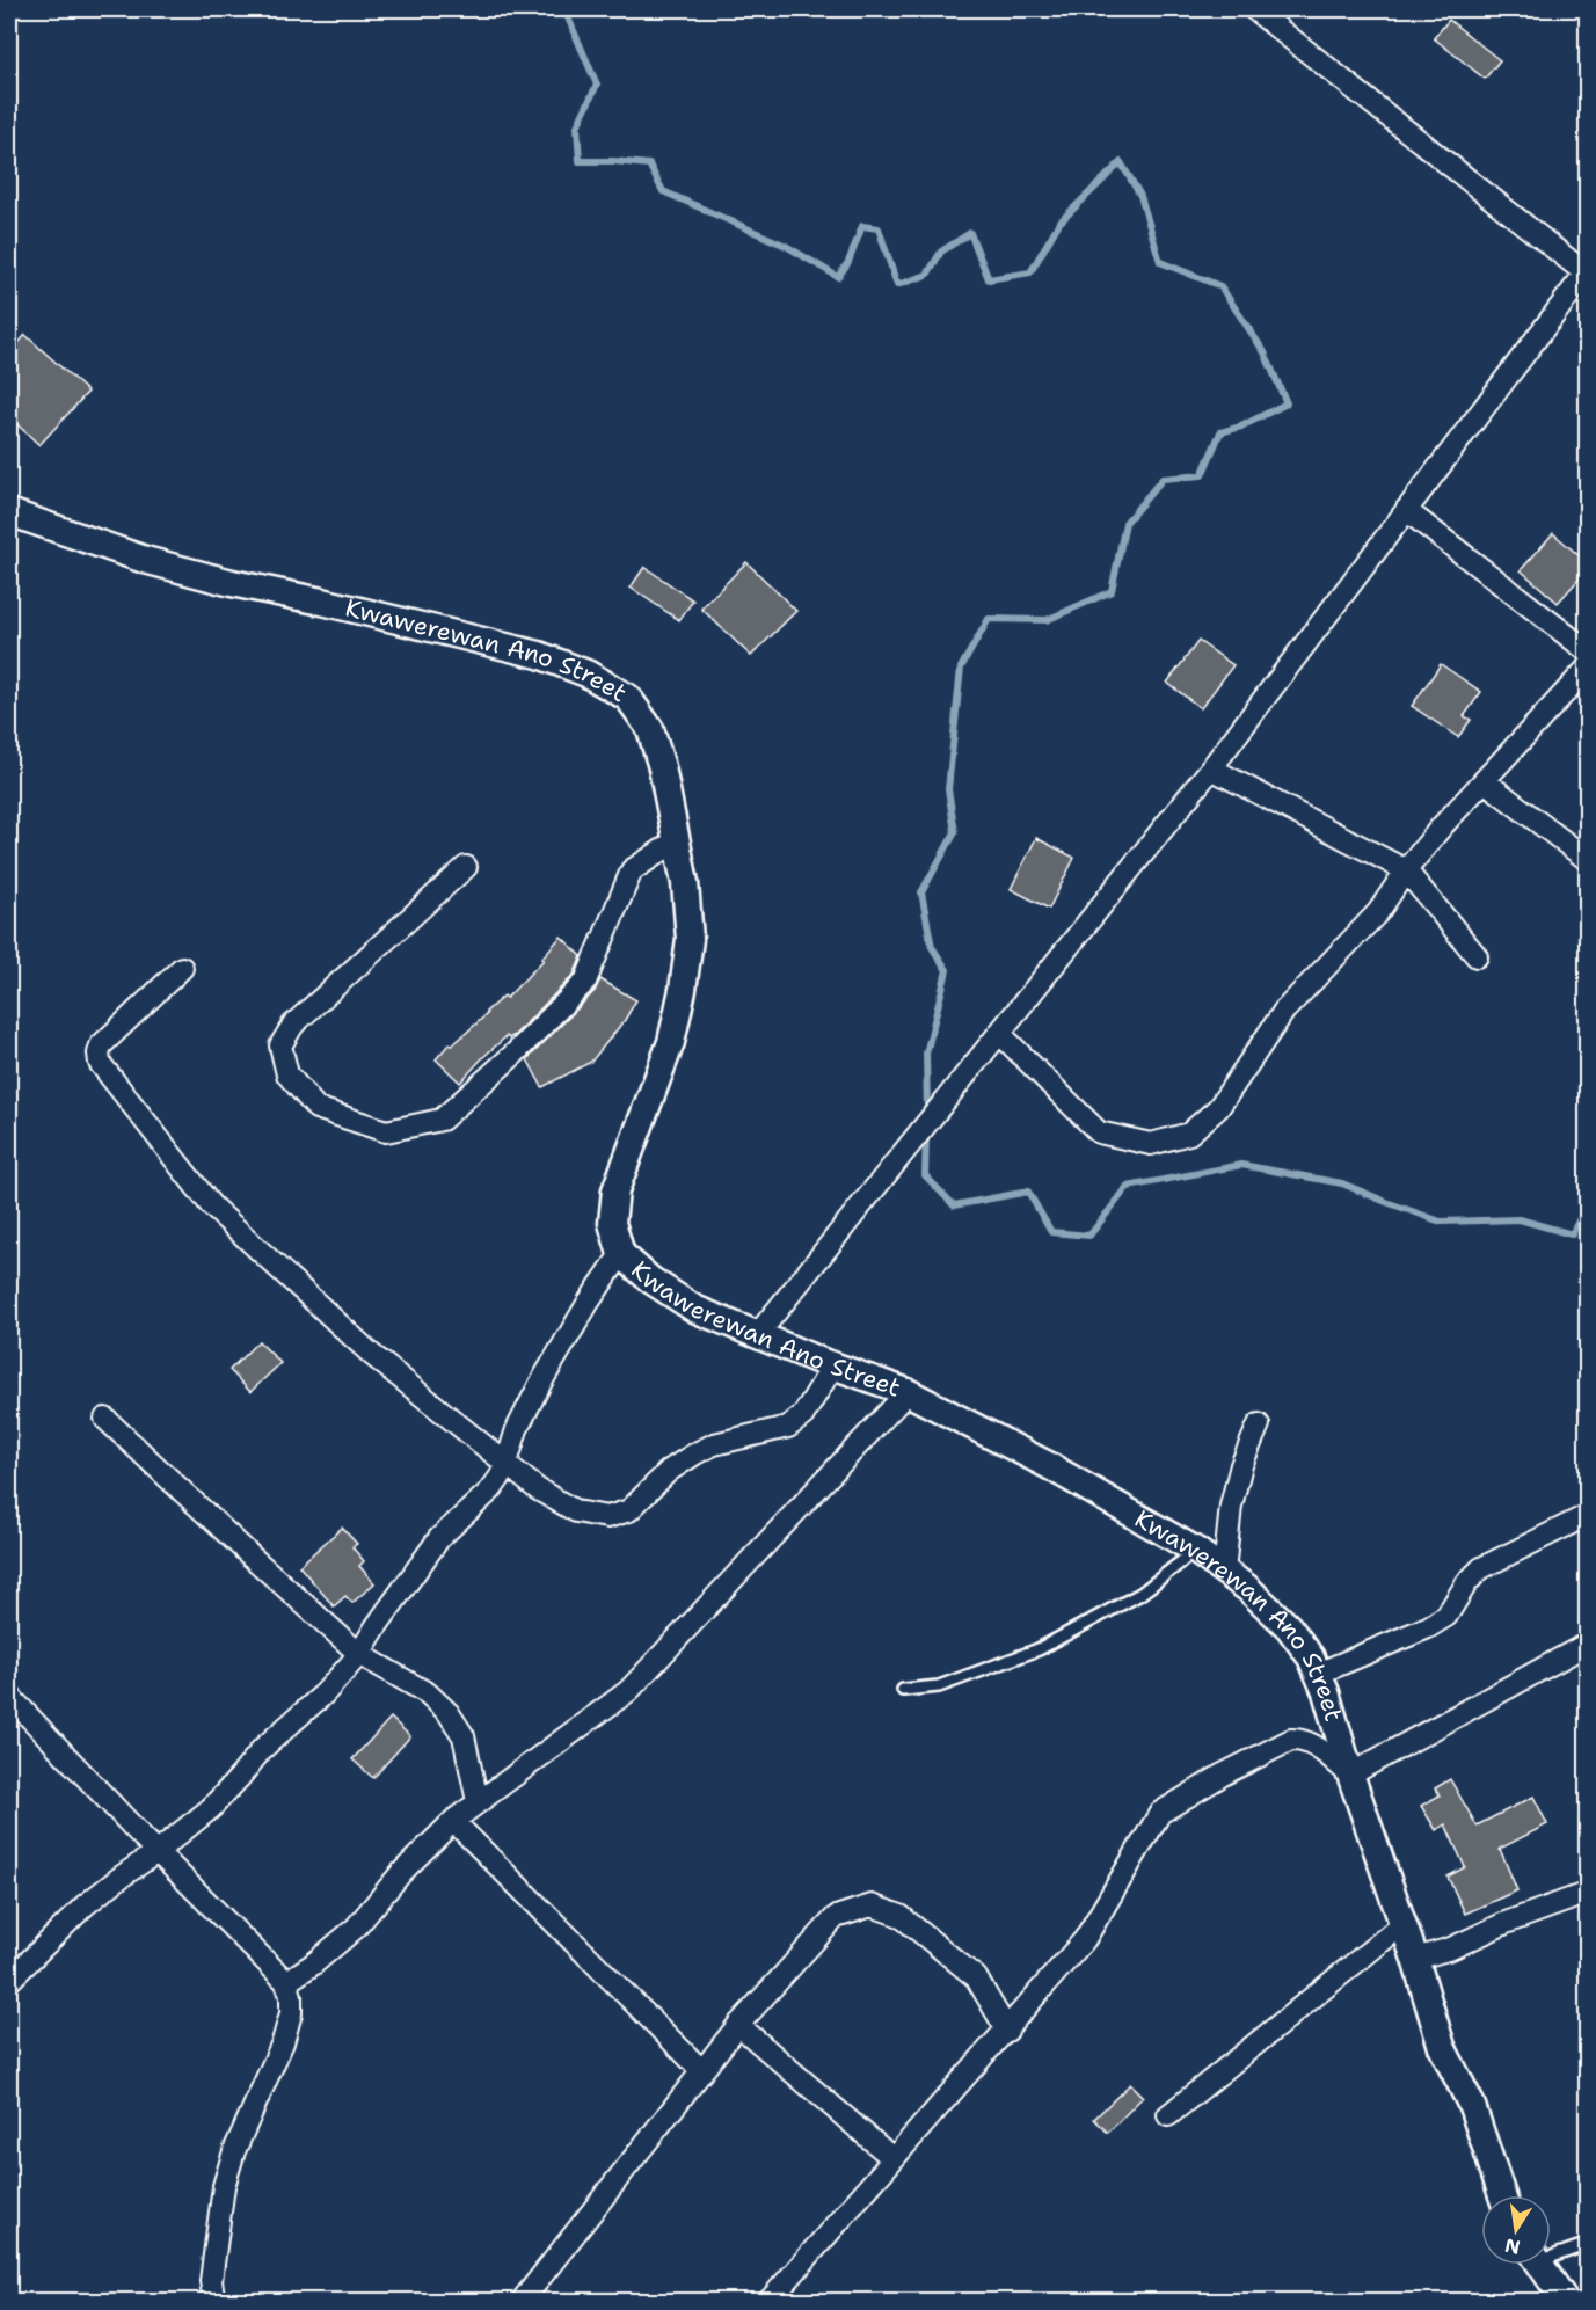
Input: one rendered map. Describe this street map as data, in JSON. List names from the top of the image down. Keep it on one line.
{"streets":{"street":["Kwawerewan Ano Street"]},"north":"bottom"}
